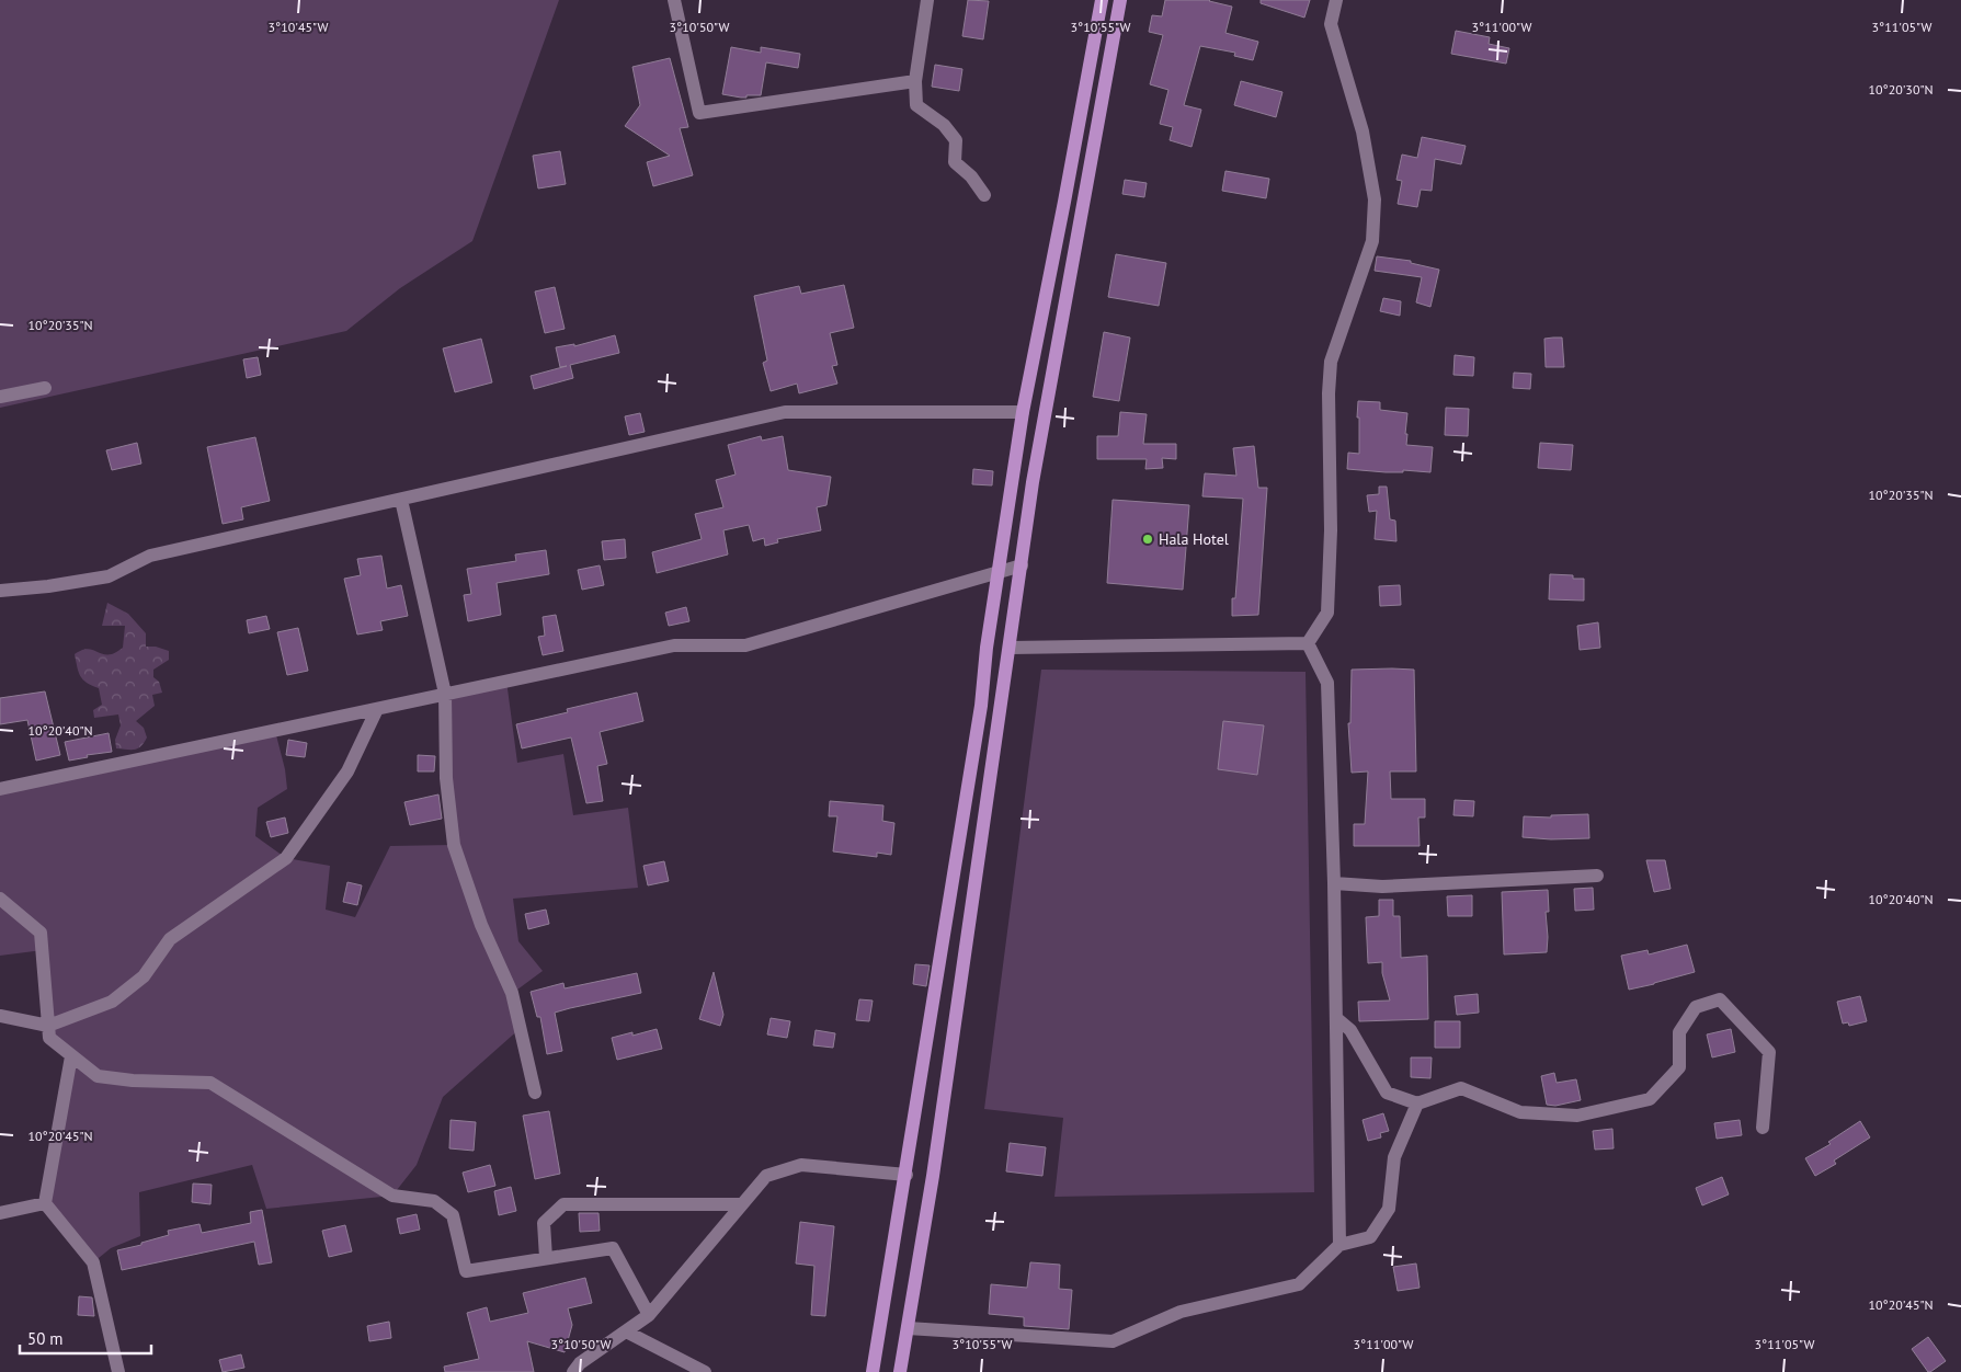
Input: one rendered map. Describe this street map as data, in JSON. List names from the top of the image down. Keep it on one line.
{"places":["Hala Hotel"],"scale_bar":"50 m","coordinates":["3°10'45\"W","3°10'50\"W","3°10'55\"W","3°11'00\"W","3°11'05\"W","10°20'30\"N","10°20'35\"N","10°20'40\"N","10°20'45\"N"]}
